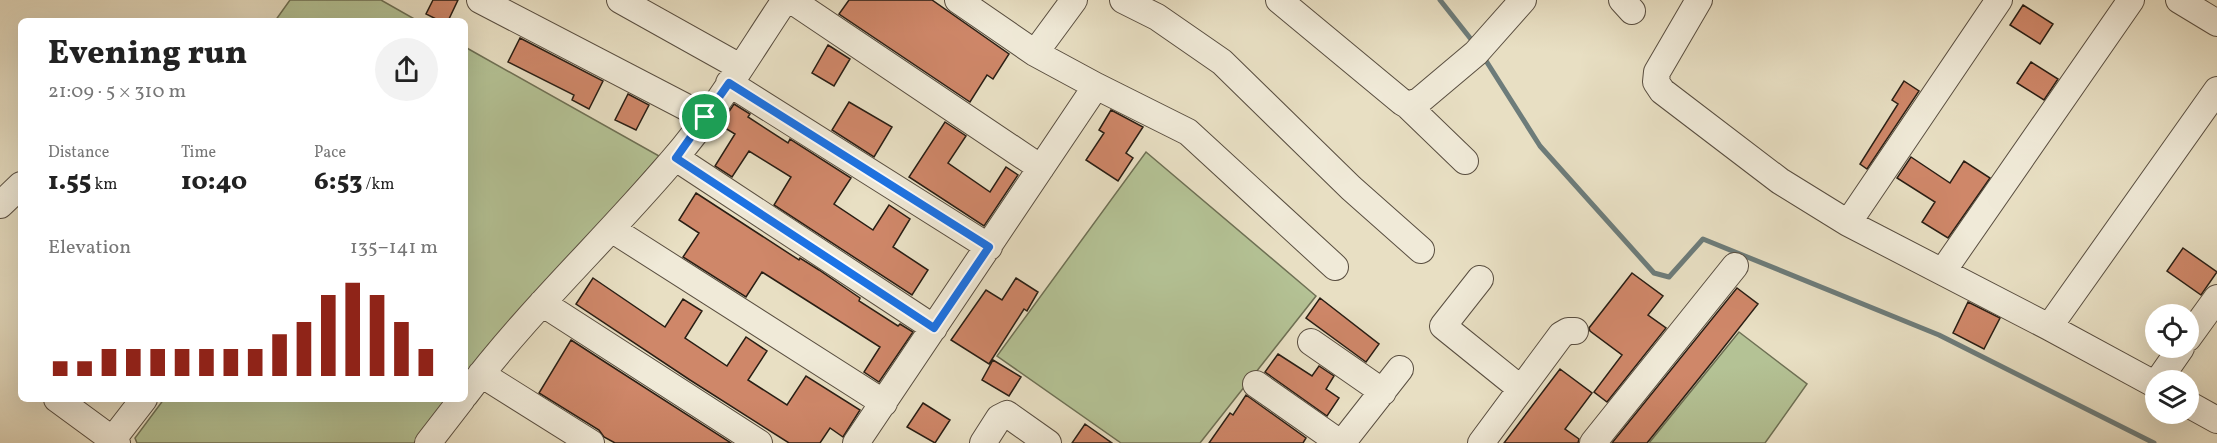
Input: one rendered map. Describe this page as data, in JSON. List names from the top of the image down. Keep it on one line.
{"page":{"heading":["Evening run","21:09 · 5 × 310 m"],"stats":[["Distance","1.55 km"],["Time","10:40"],["Pace","6:53 /km"]],"chart":["Elevation","135–141 m"]}}
